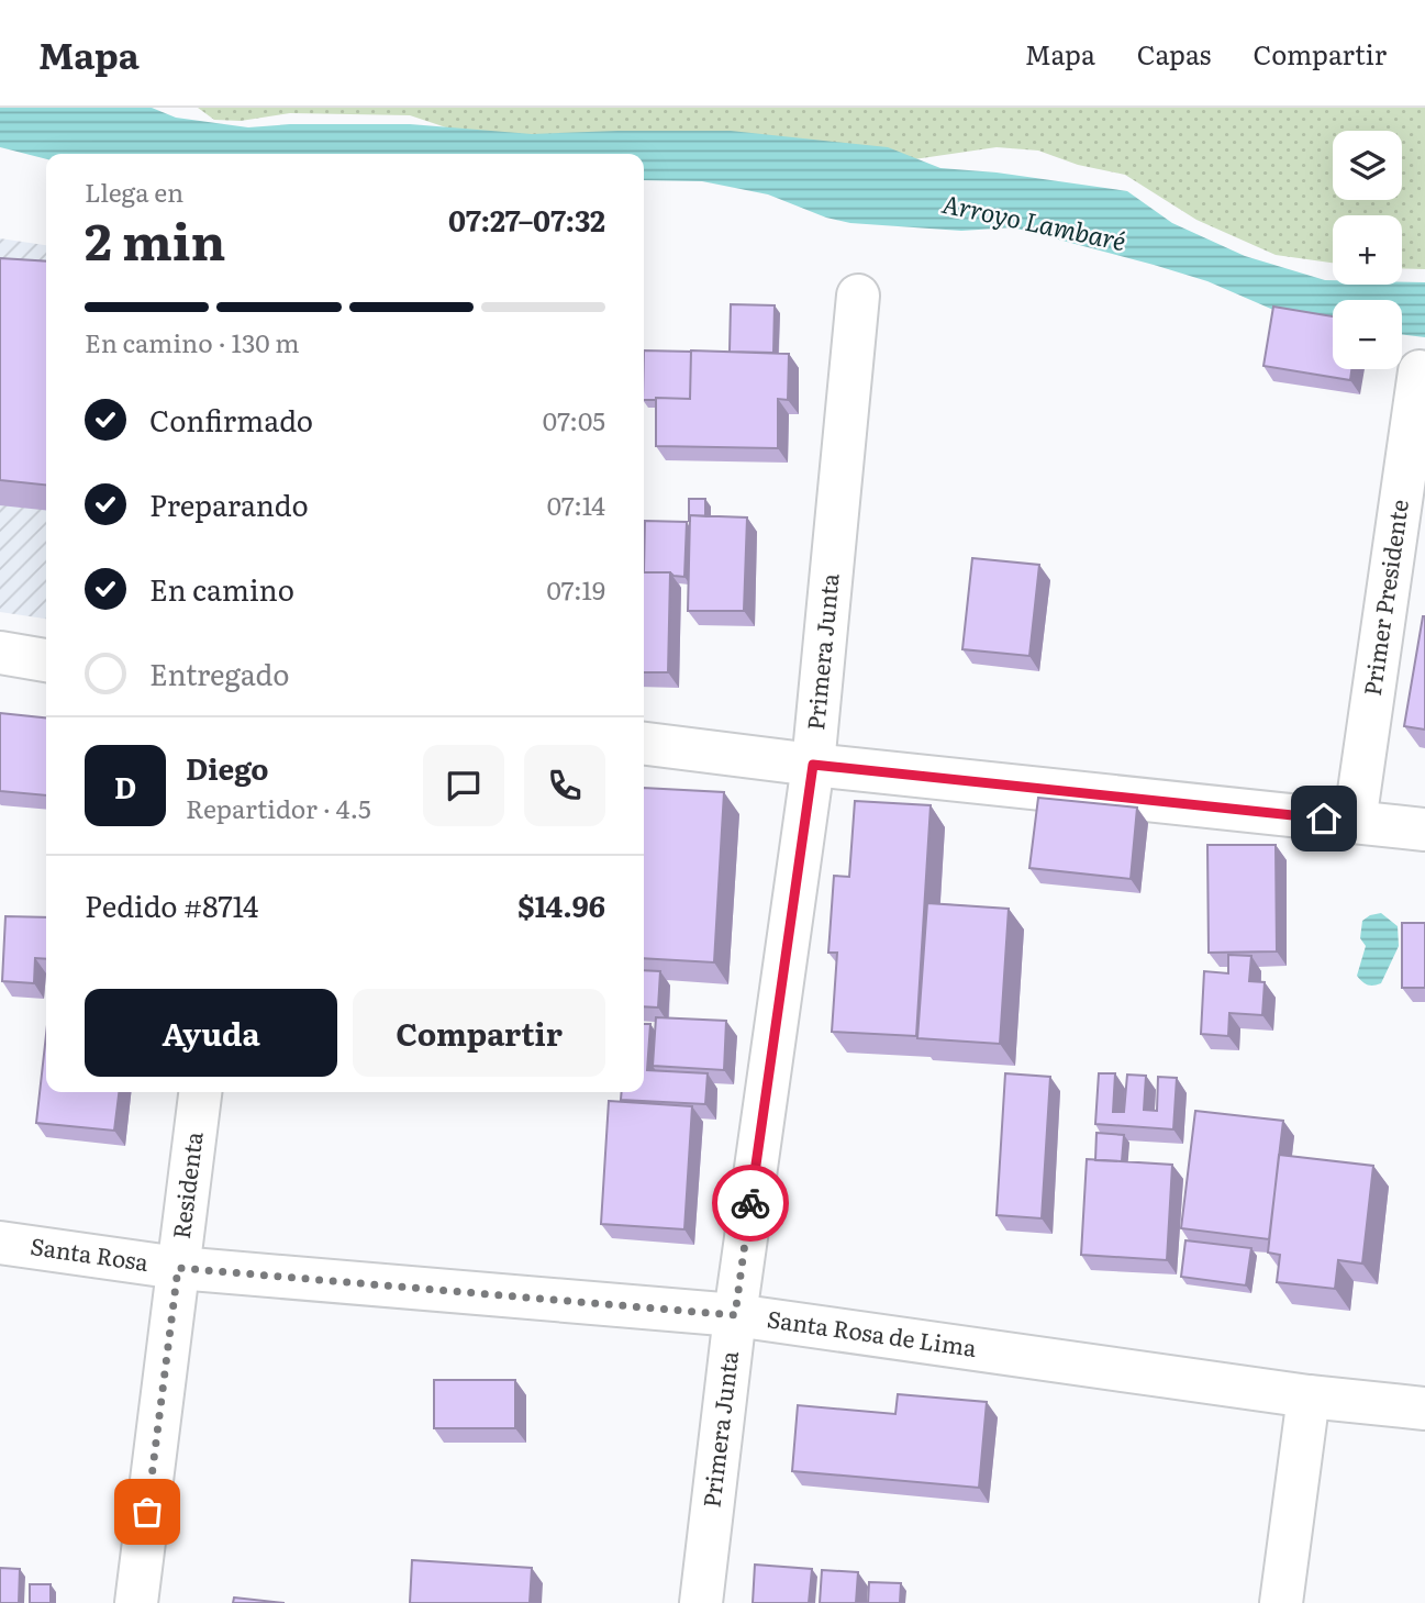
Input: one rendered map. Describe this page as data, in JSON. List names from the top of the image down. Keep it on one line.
{"streets":{"street":["Primer Presidente","Primera Junta","Residenta","Santa Rosa","Santa Rosa de Lima"]},"crossings":[["Primera Junta","Santa Rosa de Lima"],["Residenta","Santa Rosa"],["Residenta","Santa Rosa de Lima"],["Santa Rosa","Santa Rosa de Lima"]],"water":["Arroyo Lambaré"],"page":{"header":"Mapa","nav":["Mapa","Capas","Compartir"],"map_buttons":["+","−"],"heading":["2 min","Llega en","07:27–07:32"],"panel":["Diego","Repartidor · 4.5","Pedido #8714","$14.96"],"bar":"En camino · 130 m","list":[["Confirmado","07:05"],["Preparando","07:14"],["En camino","07:19"],"Entregado"],"round":"D","buttons":["Ayuda","Compartir"]}}
